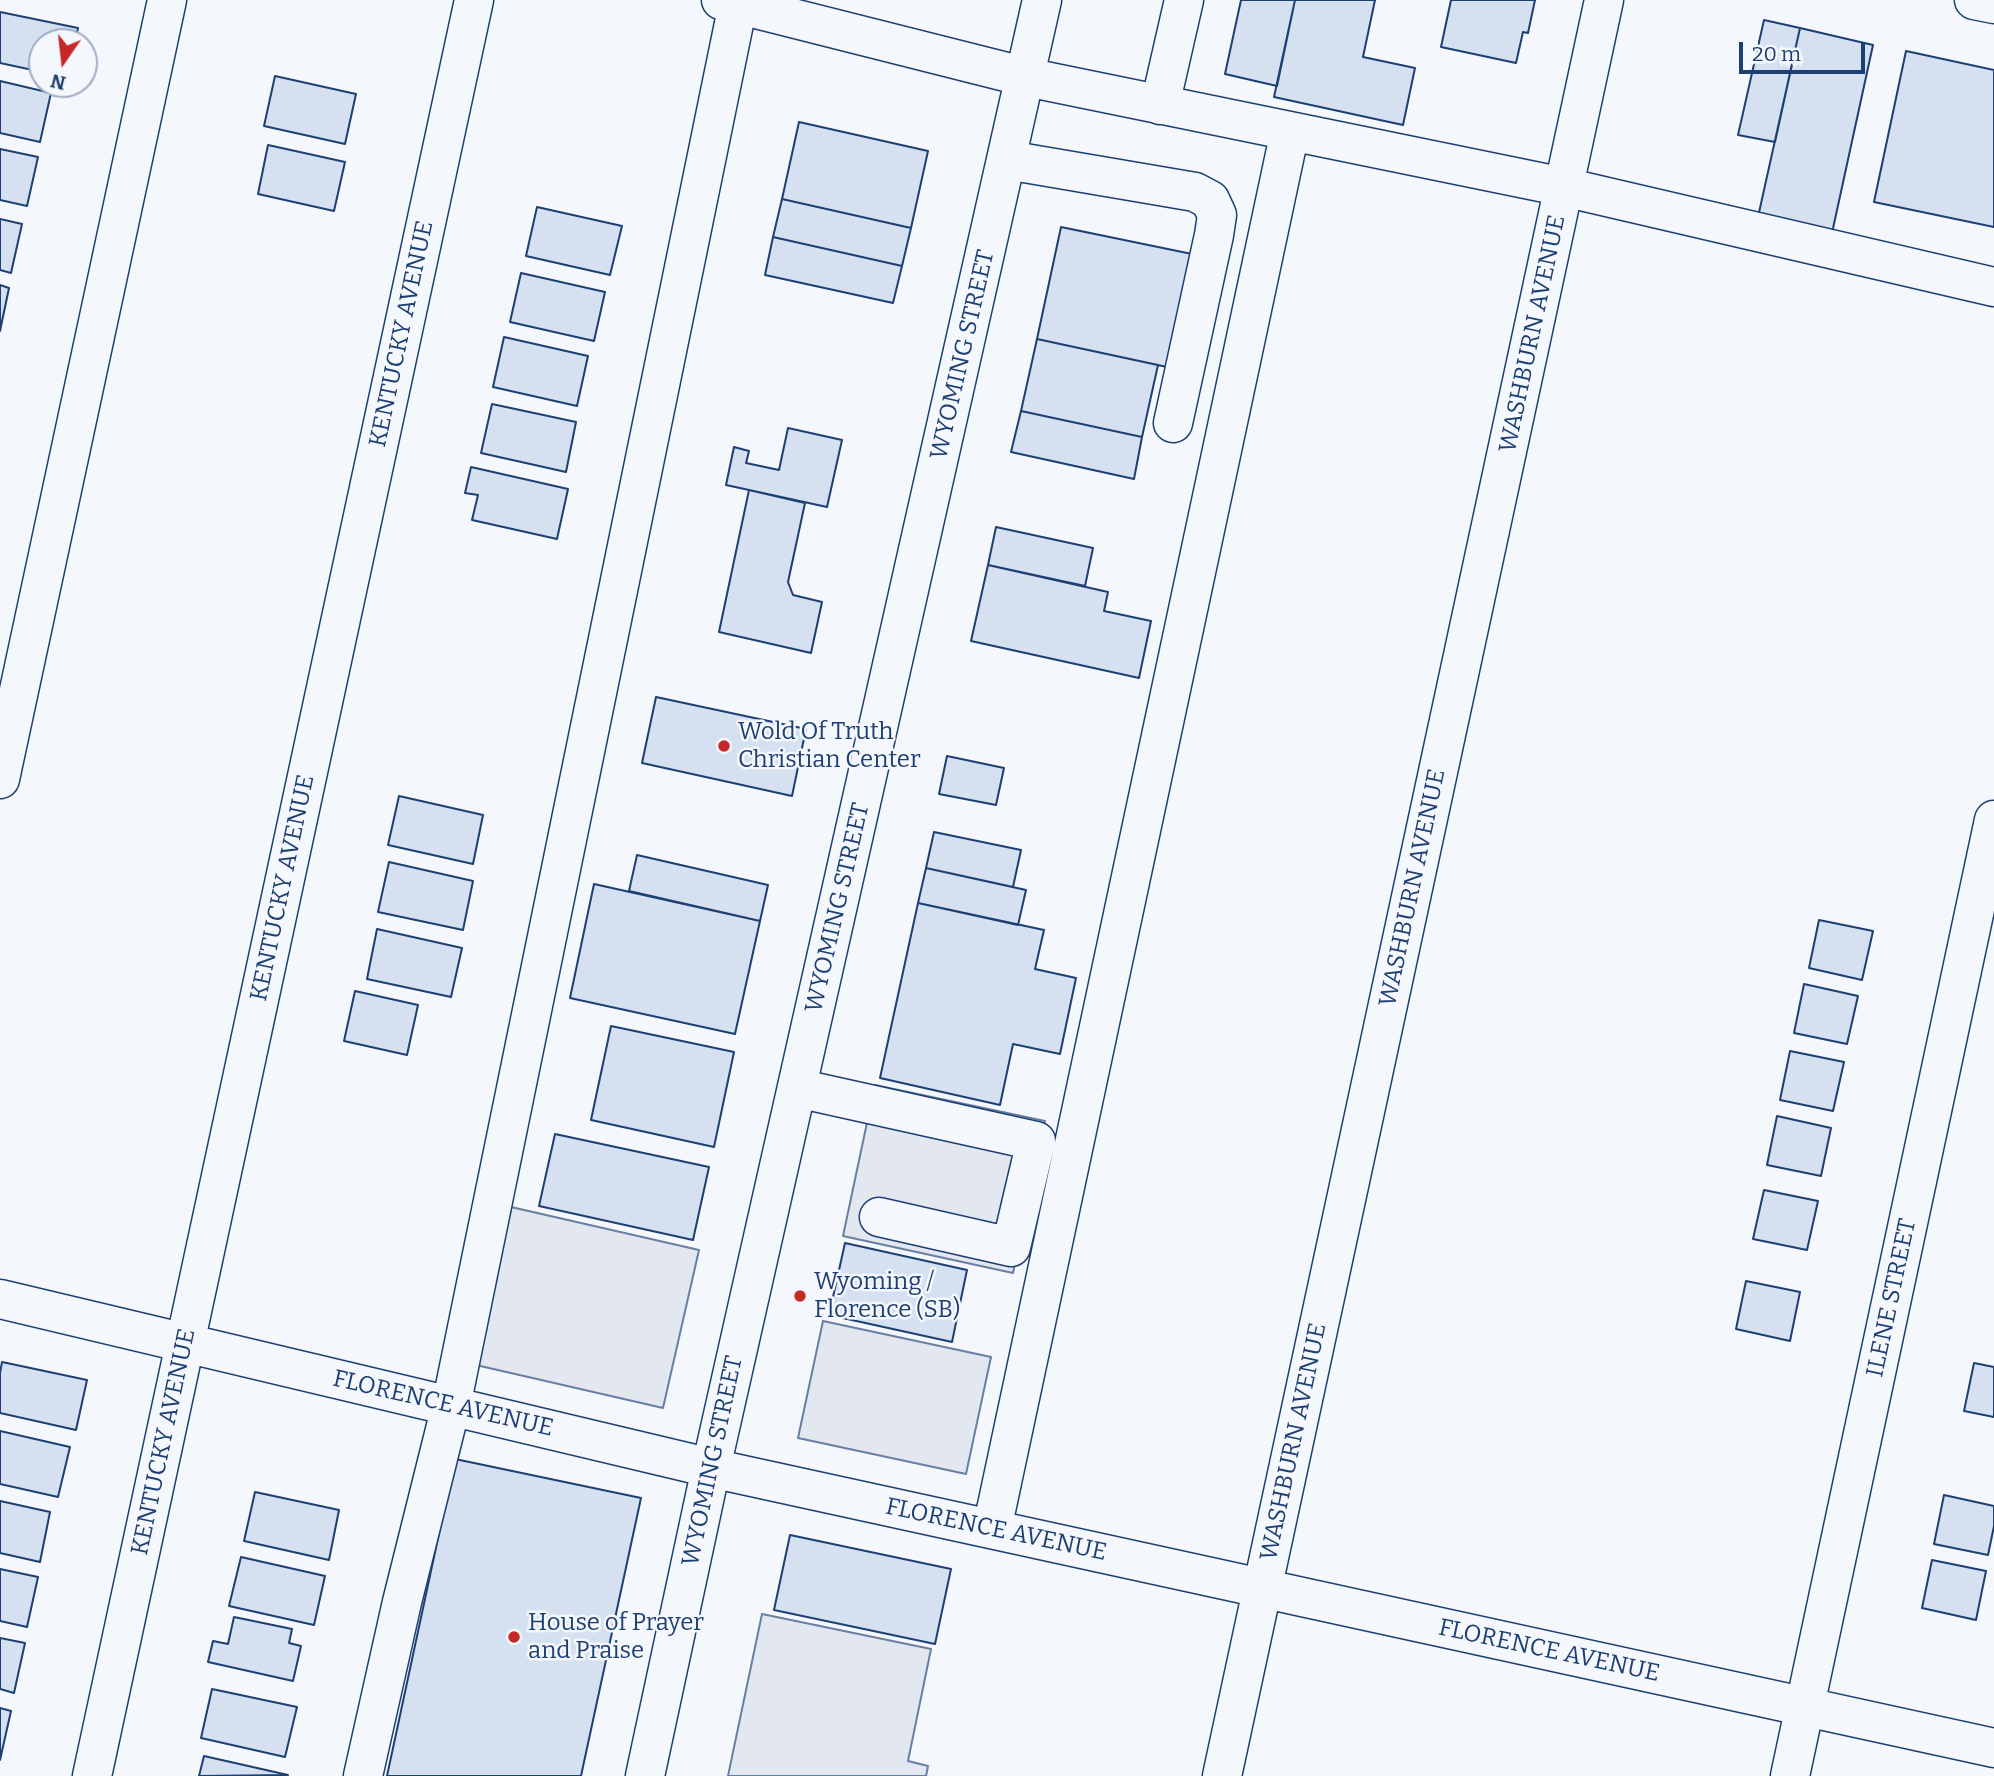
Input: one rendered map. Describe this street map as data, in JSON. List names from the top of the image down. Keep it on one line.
{"streets":{"street":["KENTUCKY AVENUE","WASHBURN AVENUE","WYOMING STREET","ILENE STREET","FLORENCE AVENUE"]},"crossings":[["KENTUCKY AVENUE","FLORENCE AVENUE"],["WASHBURN AVENUE","FLORENCE AVENUE"],["WYOMING STREET","FLORENCE AVENUE"],["ILENE STREET","FLORENCE AVENUE"]],"places":["Wold Of Truth Christian Center","Wyoming / Florence (SB)","House of Prayer and Praise"],"scale_bar":"20 m","north":"bottom"}
